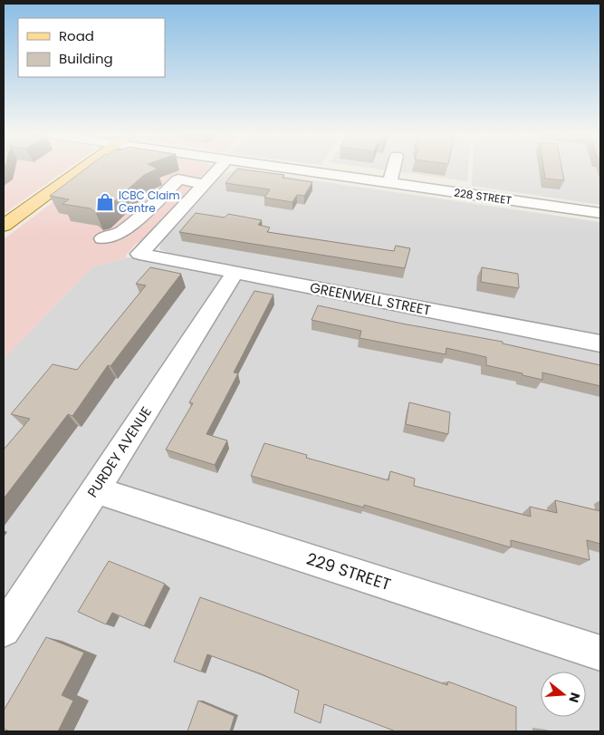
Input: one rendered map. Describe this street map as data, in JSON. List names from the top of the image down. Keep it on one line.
{"streets":{"street":["228 STREET","GREENWELL STREET","PURDEY AVENUE","229 STREET"]},"crossings":[["GREENWELL STREET","PURDEY AVENUE"],["PURDEY AVENUE","229 STREET"]],"places":{"shop":["ICBC Claim Centre"]},"legend":["Road","Building"],"north":"right"}
